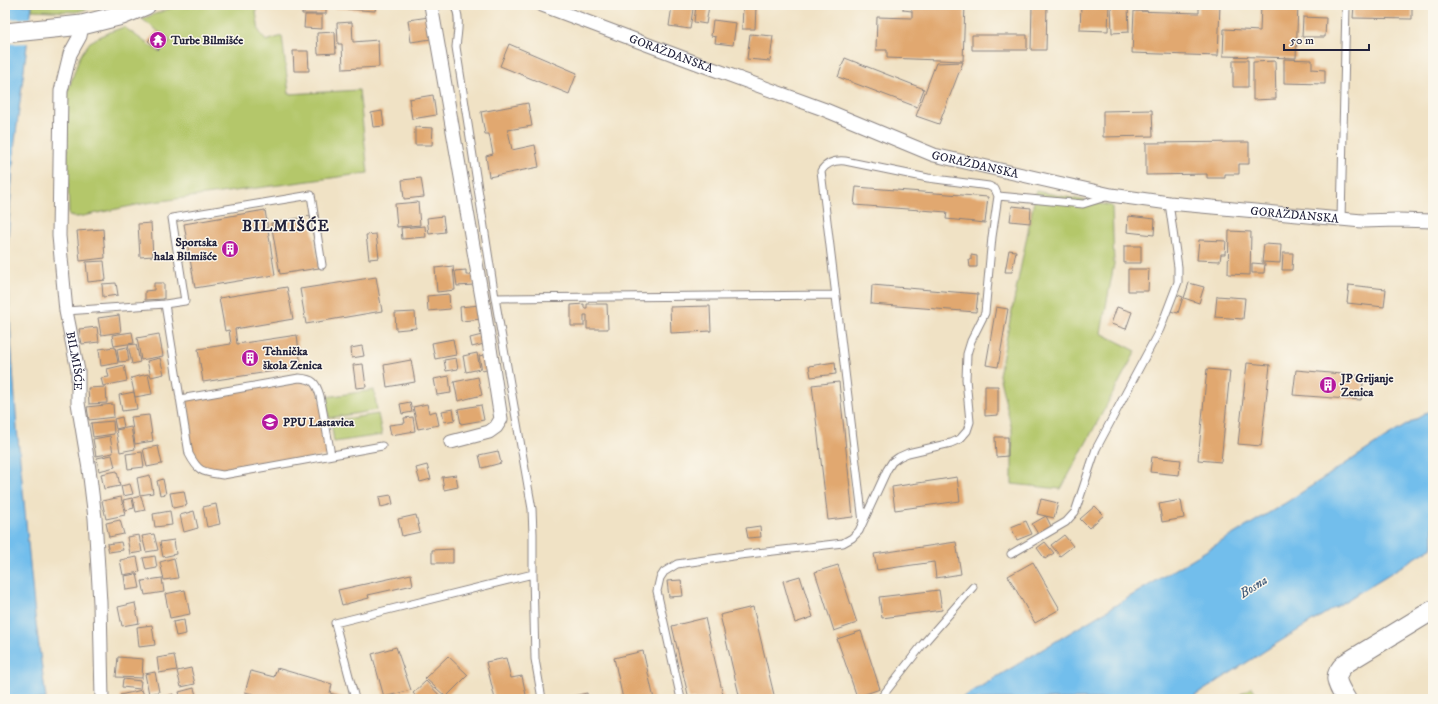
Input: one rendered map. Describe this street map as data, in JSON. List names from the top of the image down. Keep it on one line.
{"streets":{"street":["GORAŽDANSKA","BILMIŠĆE"]},"districts":["BILMIŠĆE"],"water":["Bosna"],"places":{"temple":["Turbe Bilmišće"],"building":["Sportska hala Bilmišće","Tehnička škola Zenica","JP Grijanje Zenica"],"school or university":["PPU Lastavica"]},"scale_bar":"50 m"}
